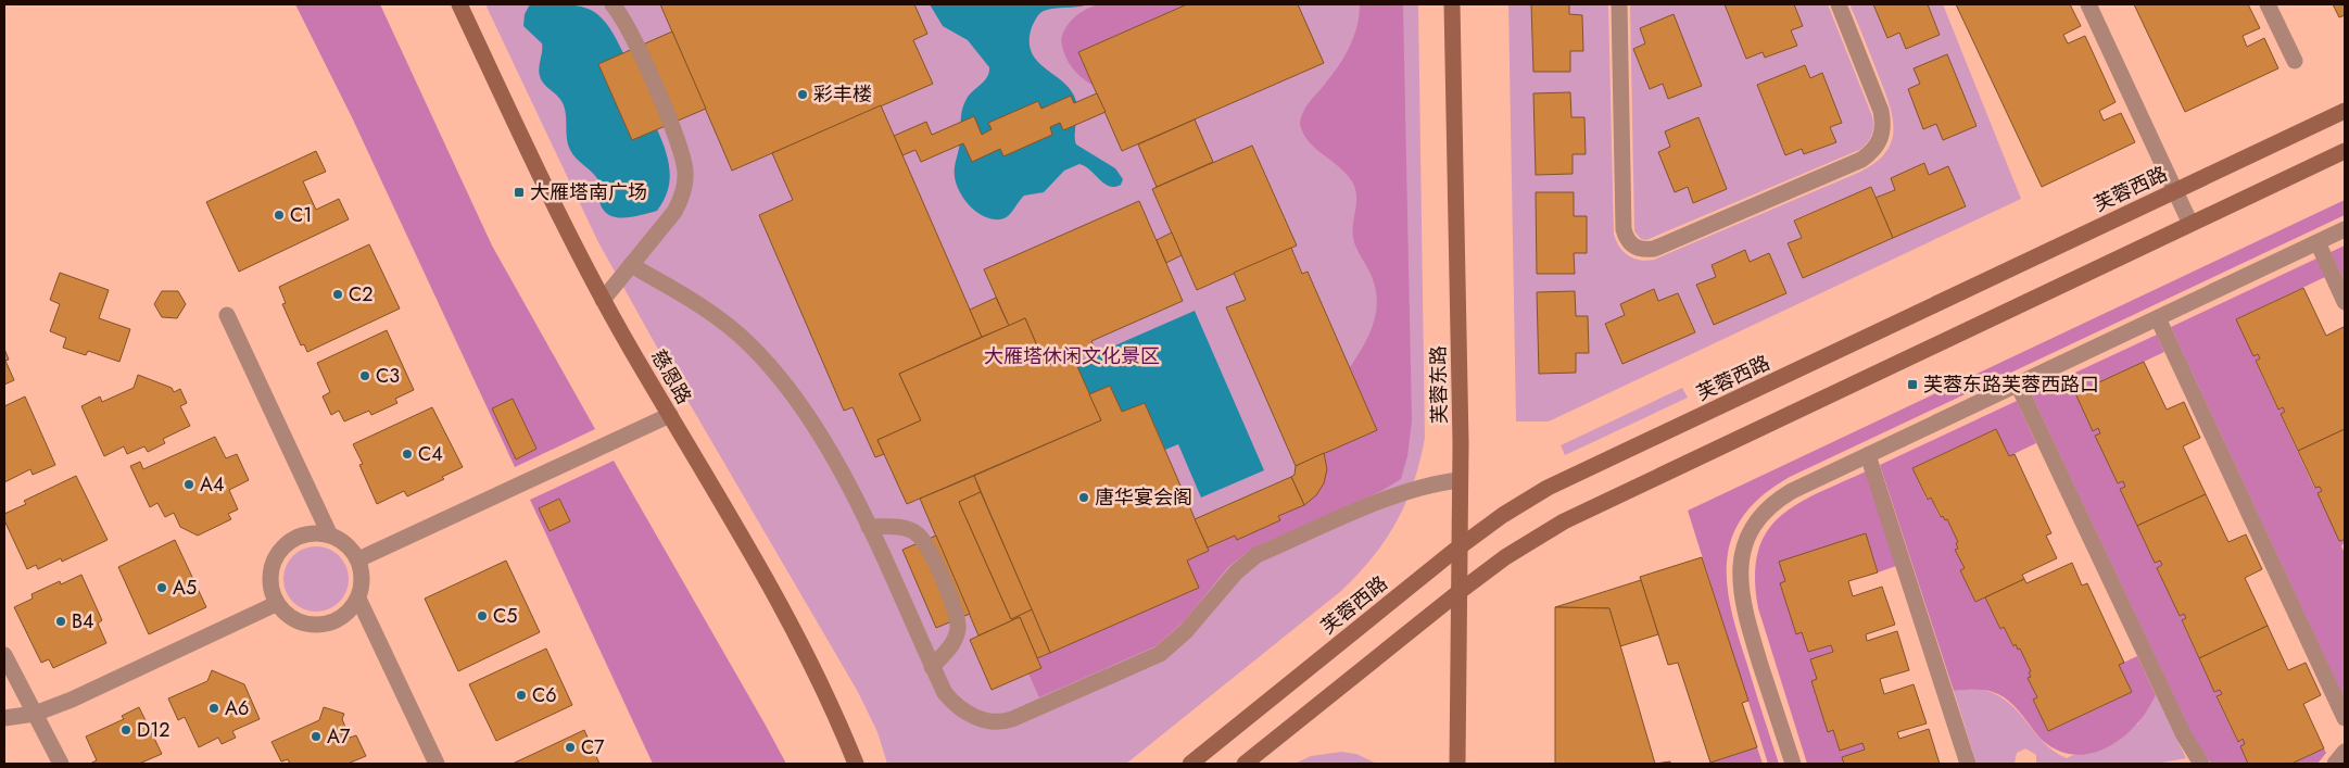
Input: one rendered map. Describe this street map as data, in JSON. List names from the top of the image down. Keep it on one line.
{"streets":{"main road":["芙蓉西路","慈恩路","芙蓉东路"]},"crossings":[["芙蓉西路","芙蓉东路"]],"parks":["大雁塔休闲文化景区"],"places":{"other":["彩丰楼","C1","C2","C3","C4","A4","唐华宴会阁","A5","C5","B4","C6","A6","D12","A7","C7"],"transit":["大雁塔南广场","芙蓉东路芙蓉西路口"]}}
